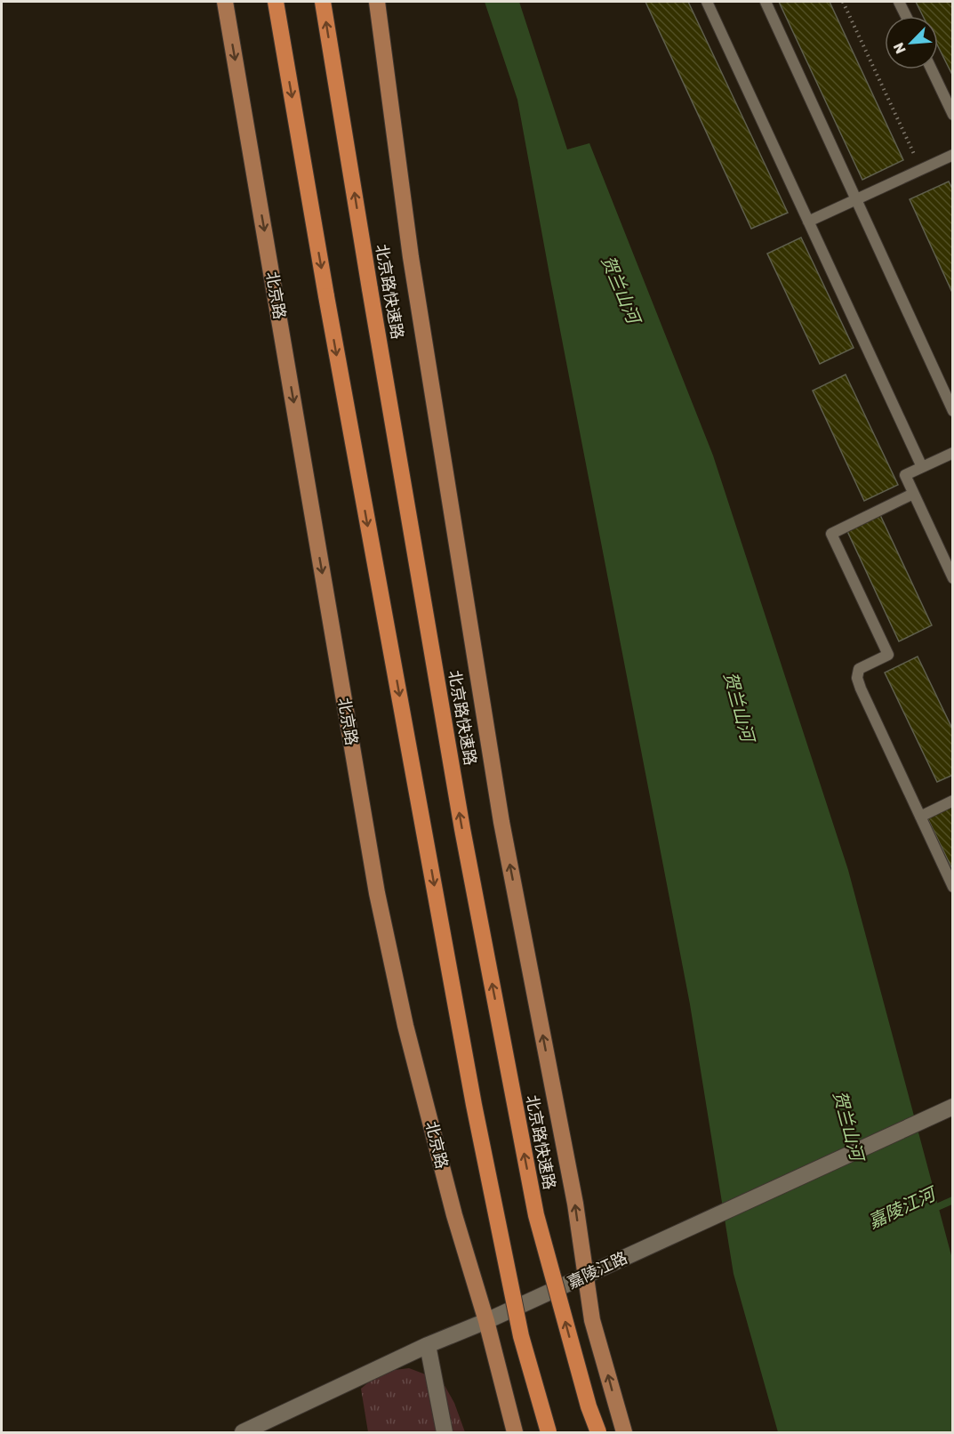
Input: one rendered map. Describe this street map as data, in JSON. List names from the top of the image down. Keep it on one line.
{"streets":{"highway":["北京路快速路"],"main road":["北京路"],"street":["嘉陵江路"]},"crossings":[["北京路","嘉陵江路"]],"water":["贺兰山河","嘉陵江河"],"north":"bottom left"}
